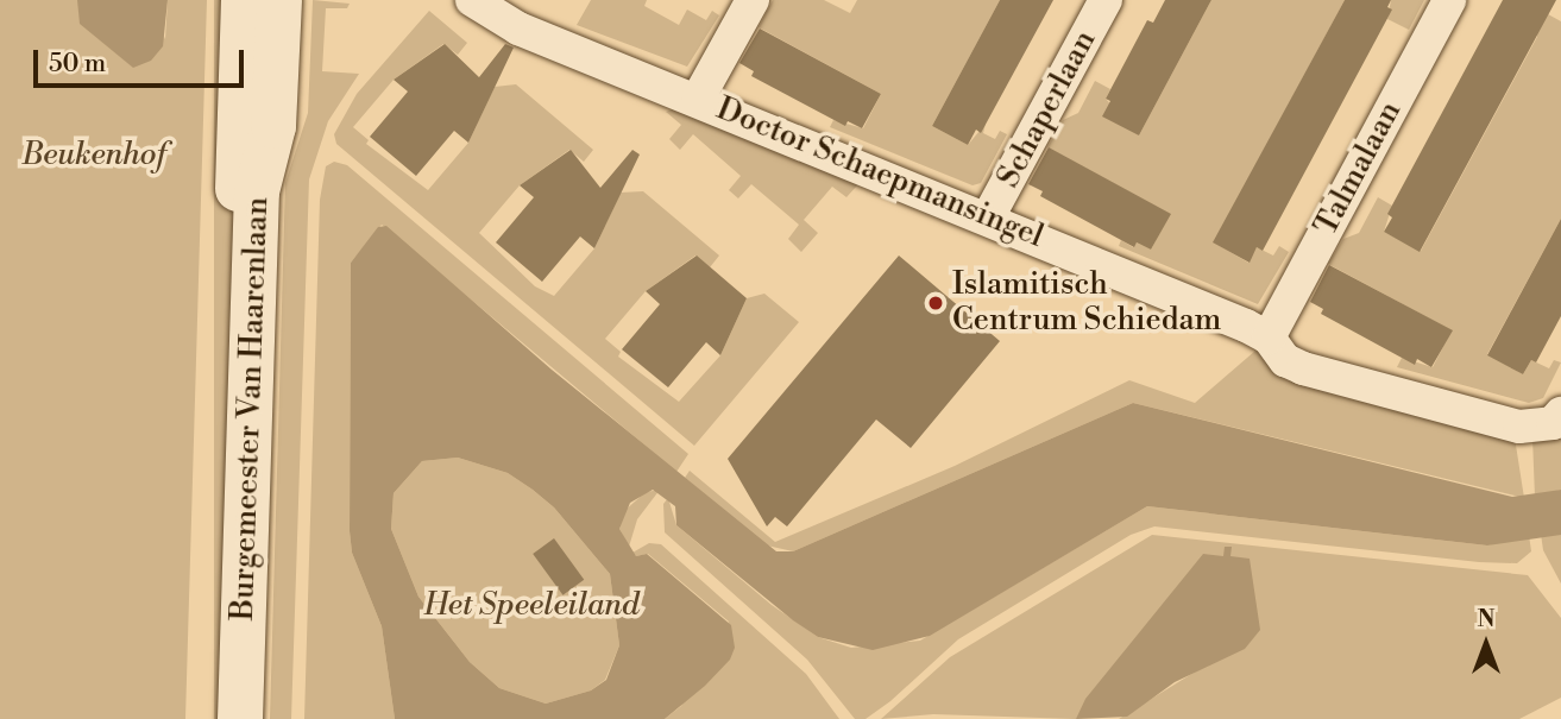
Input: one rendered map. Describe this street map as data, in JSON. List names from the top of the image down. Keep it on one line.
{"streets":{"main road":["Burgemeester Van Haarenlaan"],"street":["Schaperlaan","Talmalaan","Doctor Schaepmansingel"]},"crossings":[["Schaperlaan","Doctor Schaepmansingel"],["Talmalaan","Doctor Schaepmansingel"]],"parks":["Beukenhof","Het Speeleiland"],"places":["Islamitisch Centrum Schiedam"],"scale_bar":"50 m","north":"top"}
